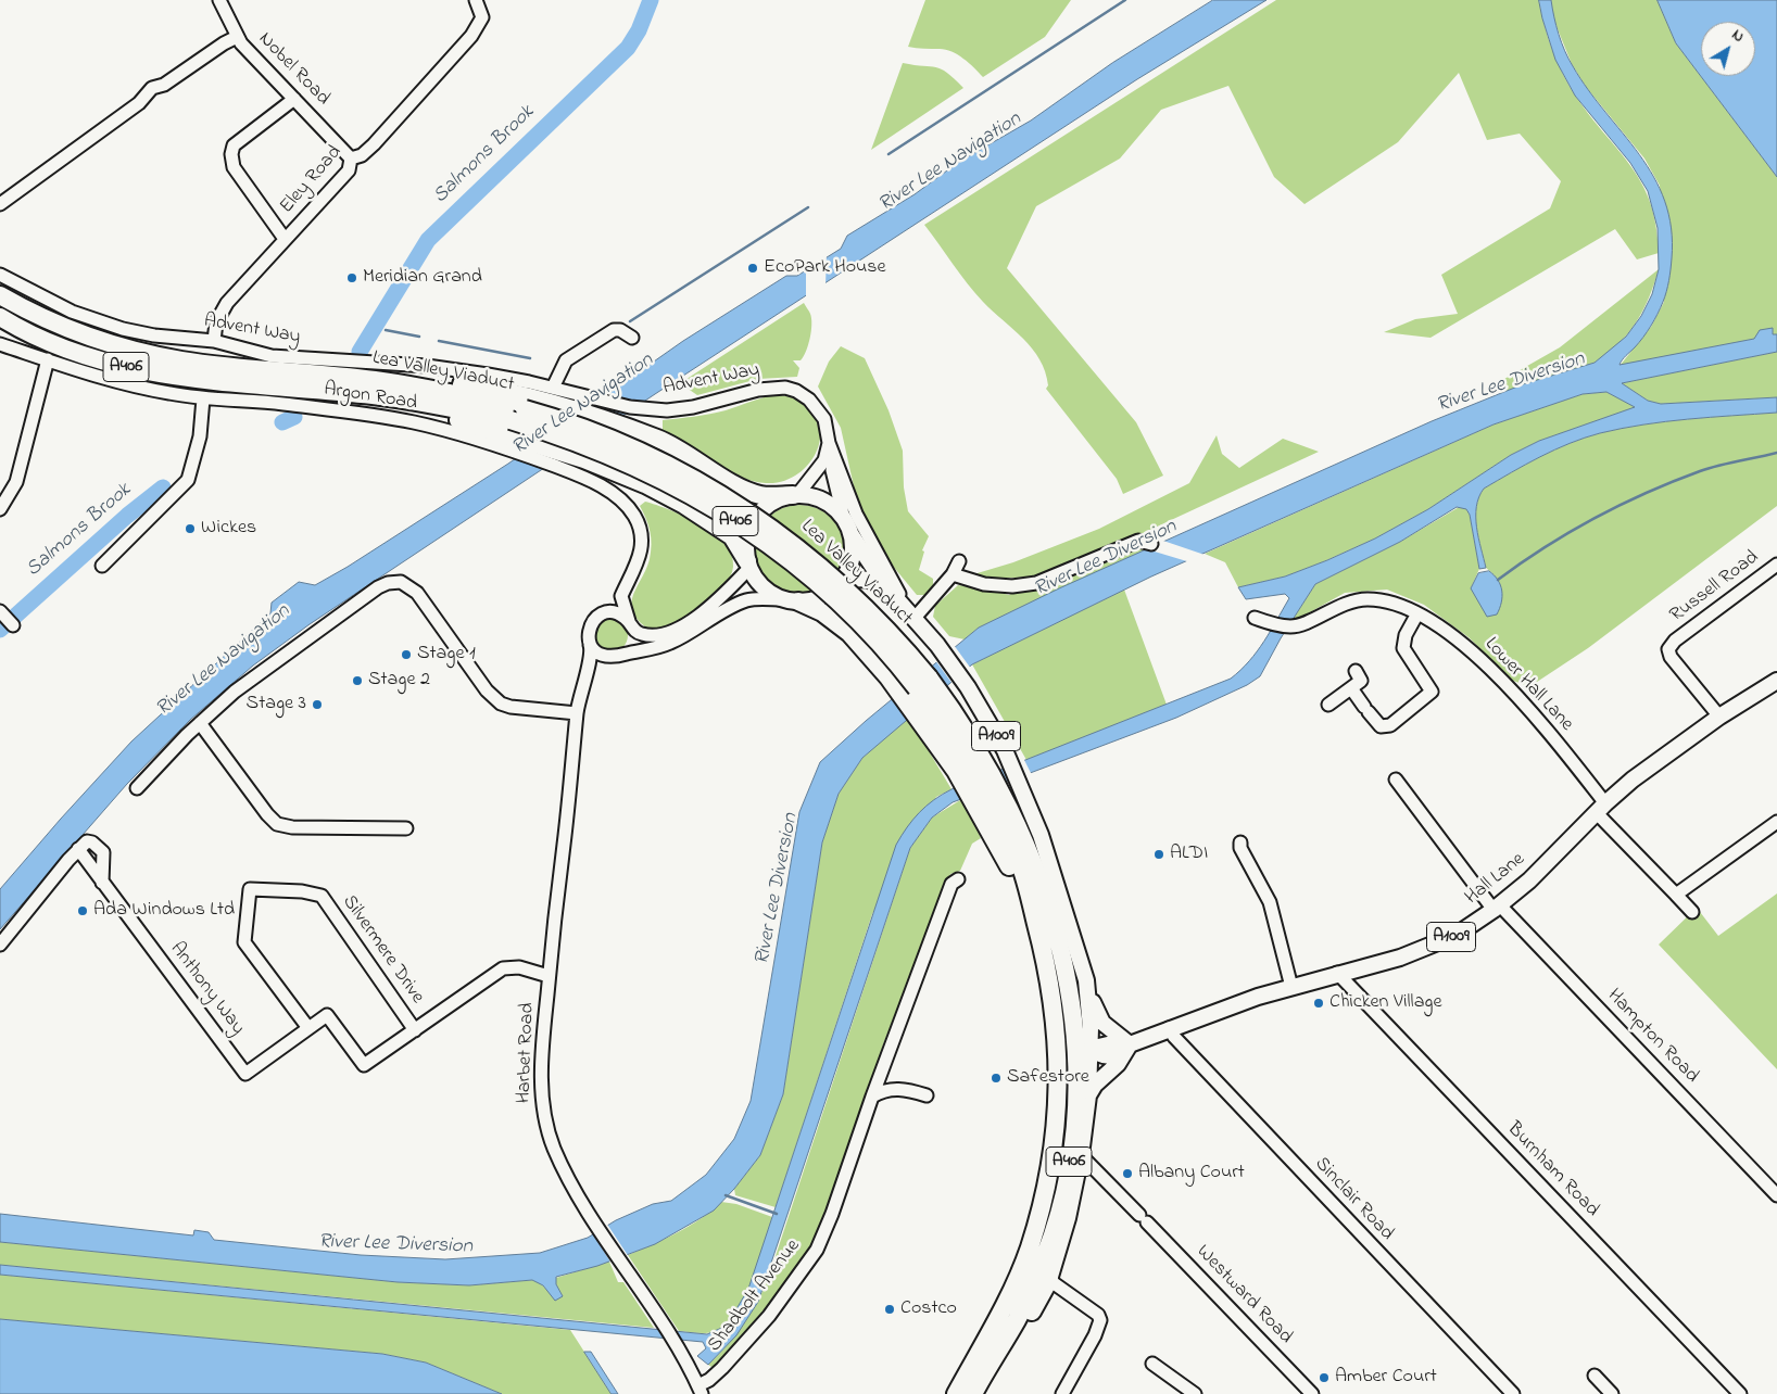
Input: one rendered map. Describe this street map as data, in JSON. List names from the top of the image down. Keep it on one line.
{"streets":{"highway":["A406","Lea Valley Viaduct"],"main road":["A1009","Hall Lane"],"street":["Nobel Road","Eley Road","Advent Way","Argon Road","Russell Road","Lower Hall Lane","Silvermere Drive","Anthony Way","Hampton Road","Harbet Road","Burnham Road","Sinclair Road","Westward Road","Shadbolt Avenue"]},"crossings":[["Nobel Road","Eley Road"],["Eley Road","Advent Way"],["Advent Way","A1009"],["A406","Lea Valley Viaduct"],["A406","A1009"],["Lea Valley Viaduct","A1009"],["Argon Road","Harbet Road"],["Russell Road","Hall Lane"],["Lower Hall Lane","Hall Lane"],["A1009","Hall Lane"],["Hall Lane","Hampton Road"],["Hall Lane","Burnham Road"],["Hall Lane","Sinclair Road"],["Silvermere Drive","Anthony Way"],["Harbet Road","Shadbolt Avenue"]],"water":["Salmons Brook","River Lee Navigation","River Lee Diversion"],"places":["EcoPark House","Meridian Grand","Wickes","Stage 1","Stage 2","Stage 3","ALDI","Ada Windows Ltd","Chicken Village","Safestore","Albany Court","Costco","Amber Court"],"north":"top right"}
